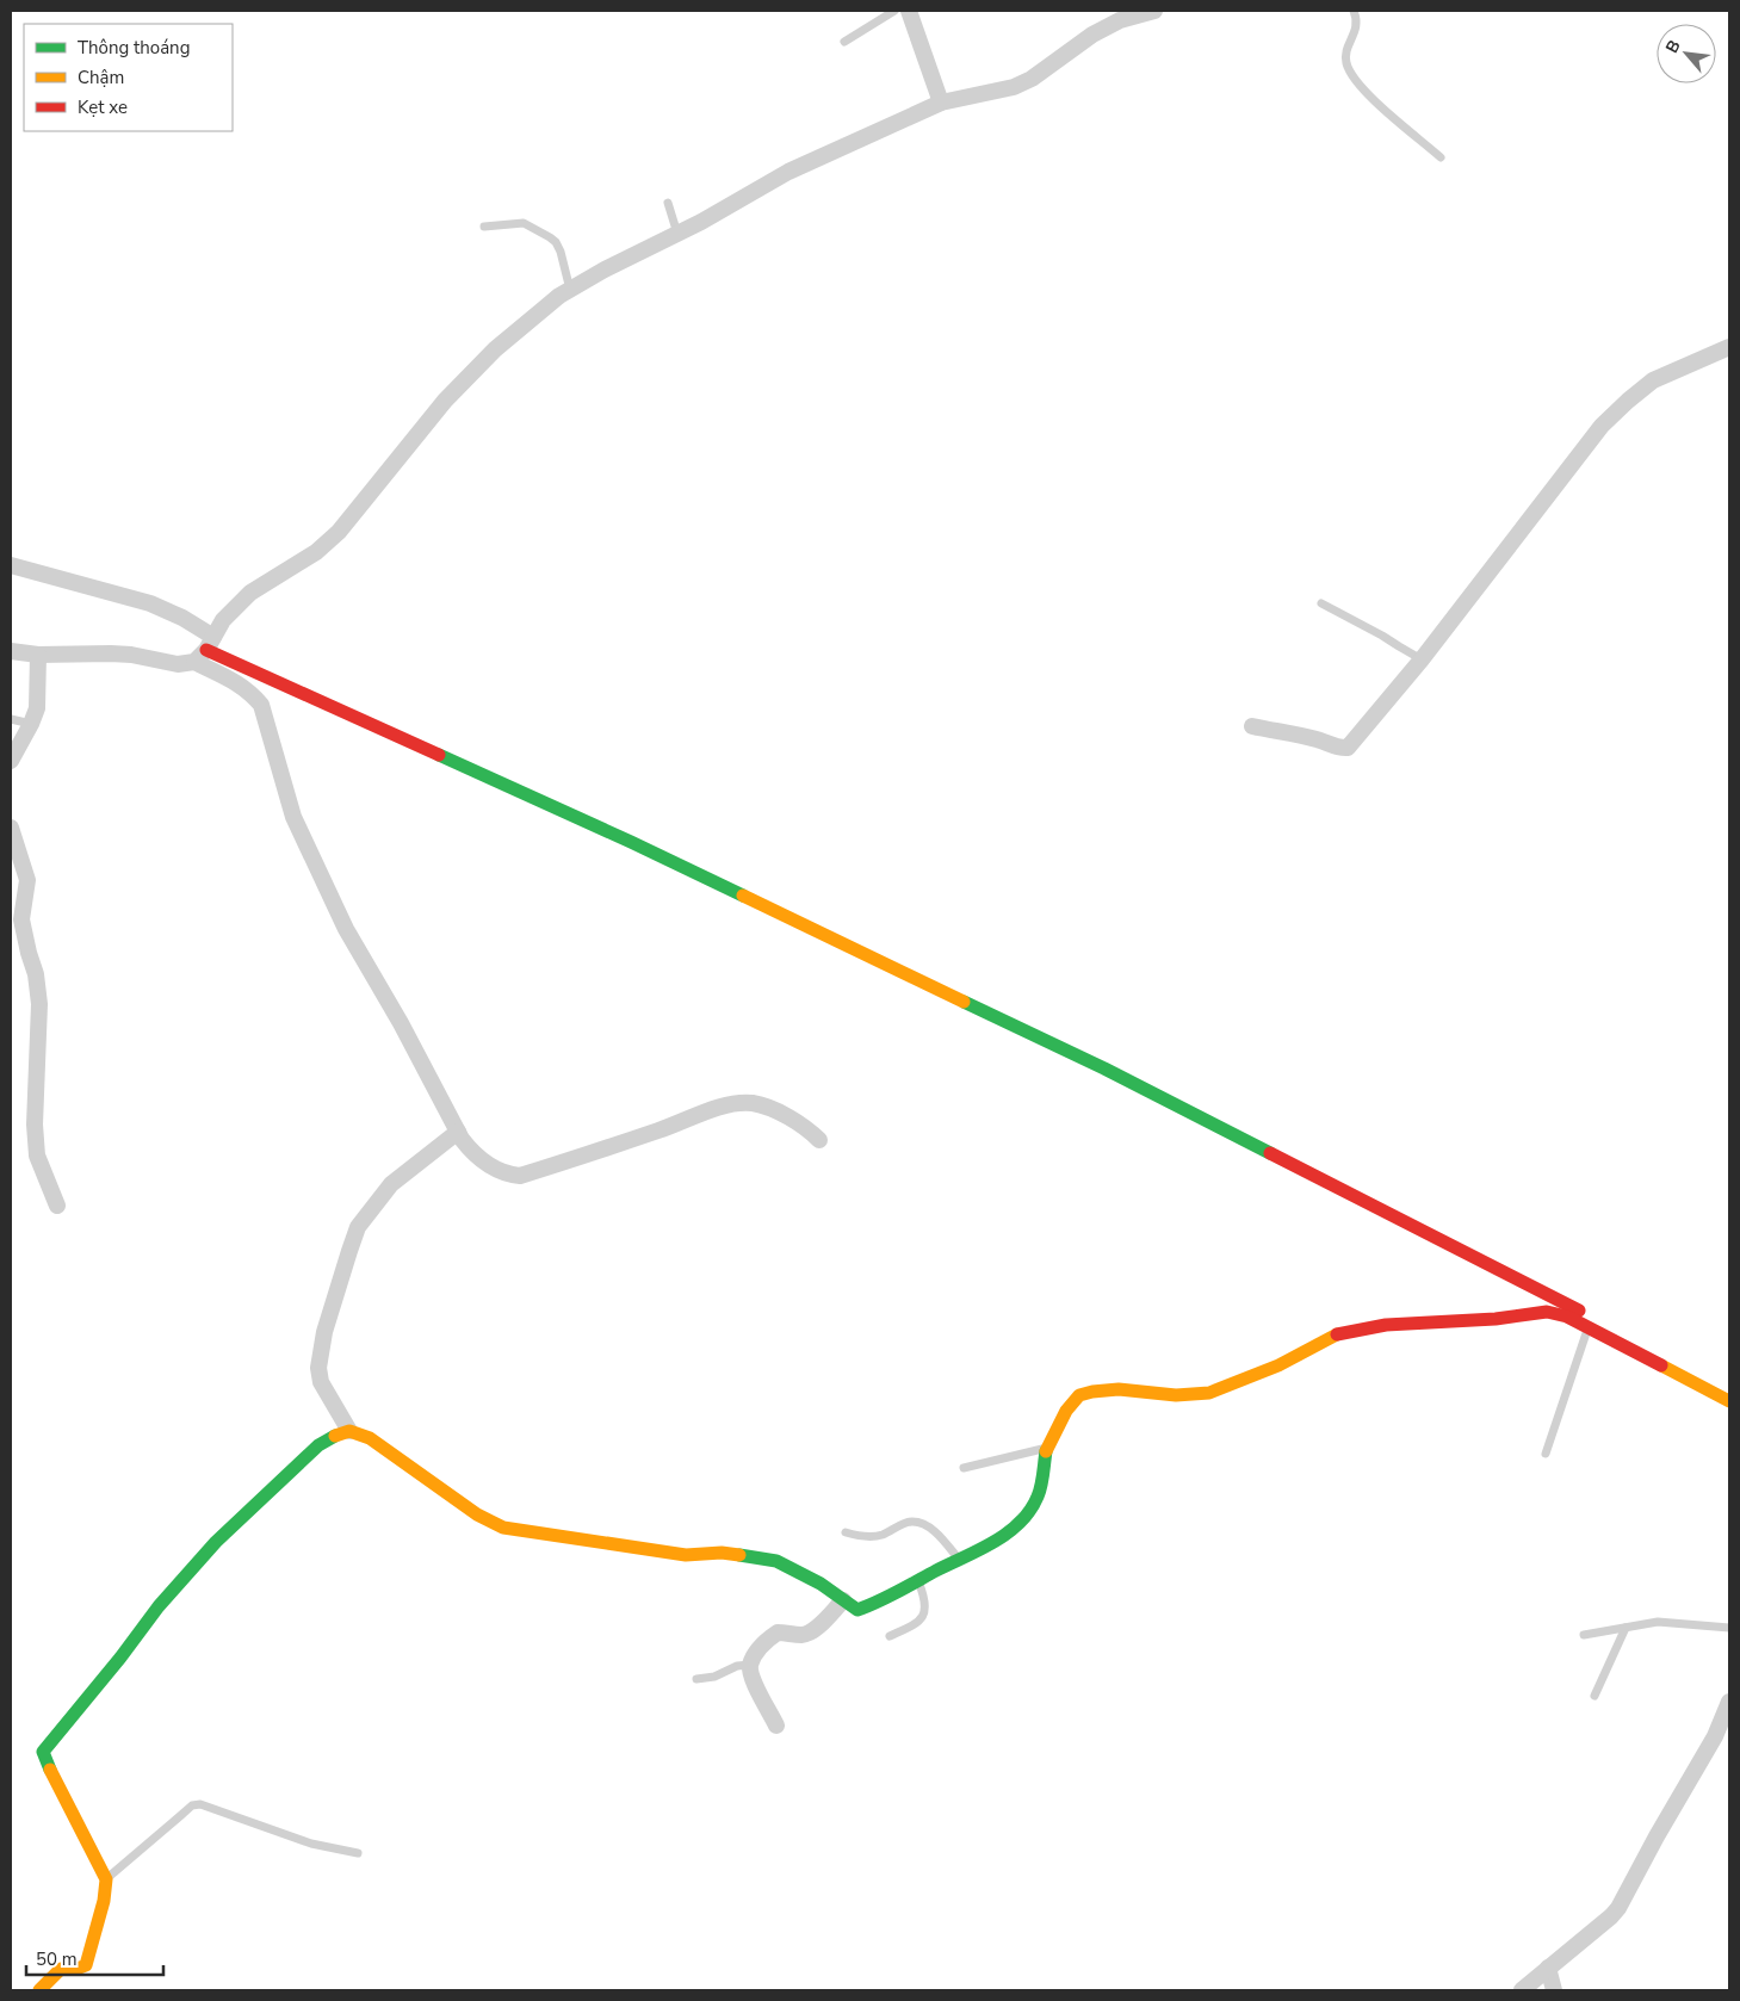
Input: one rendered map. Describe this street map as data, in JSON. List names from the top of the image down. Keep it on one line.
{"legend":["Thông thoáng","Chậm","Kẹt xe"],"scale_bar":"50 m","north":"top left"}
